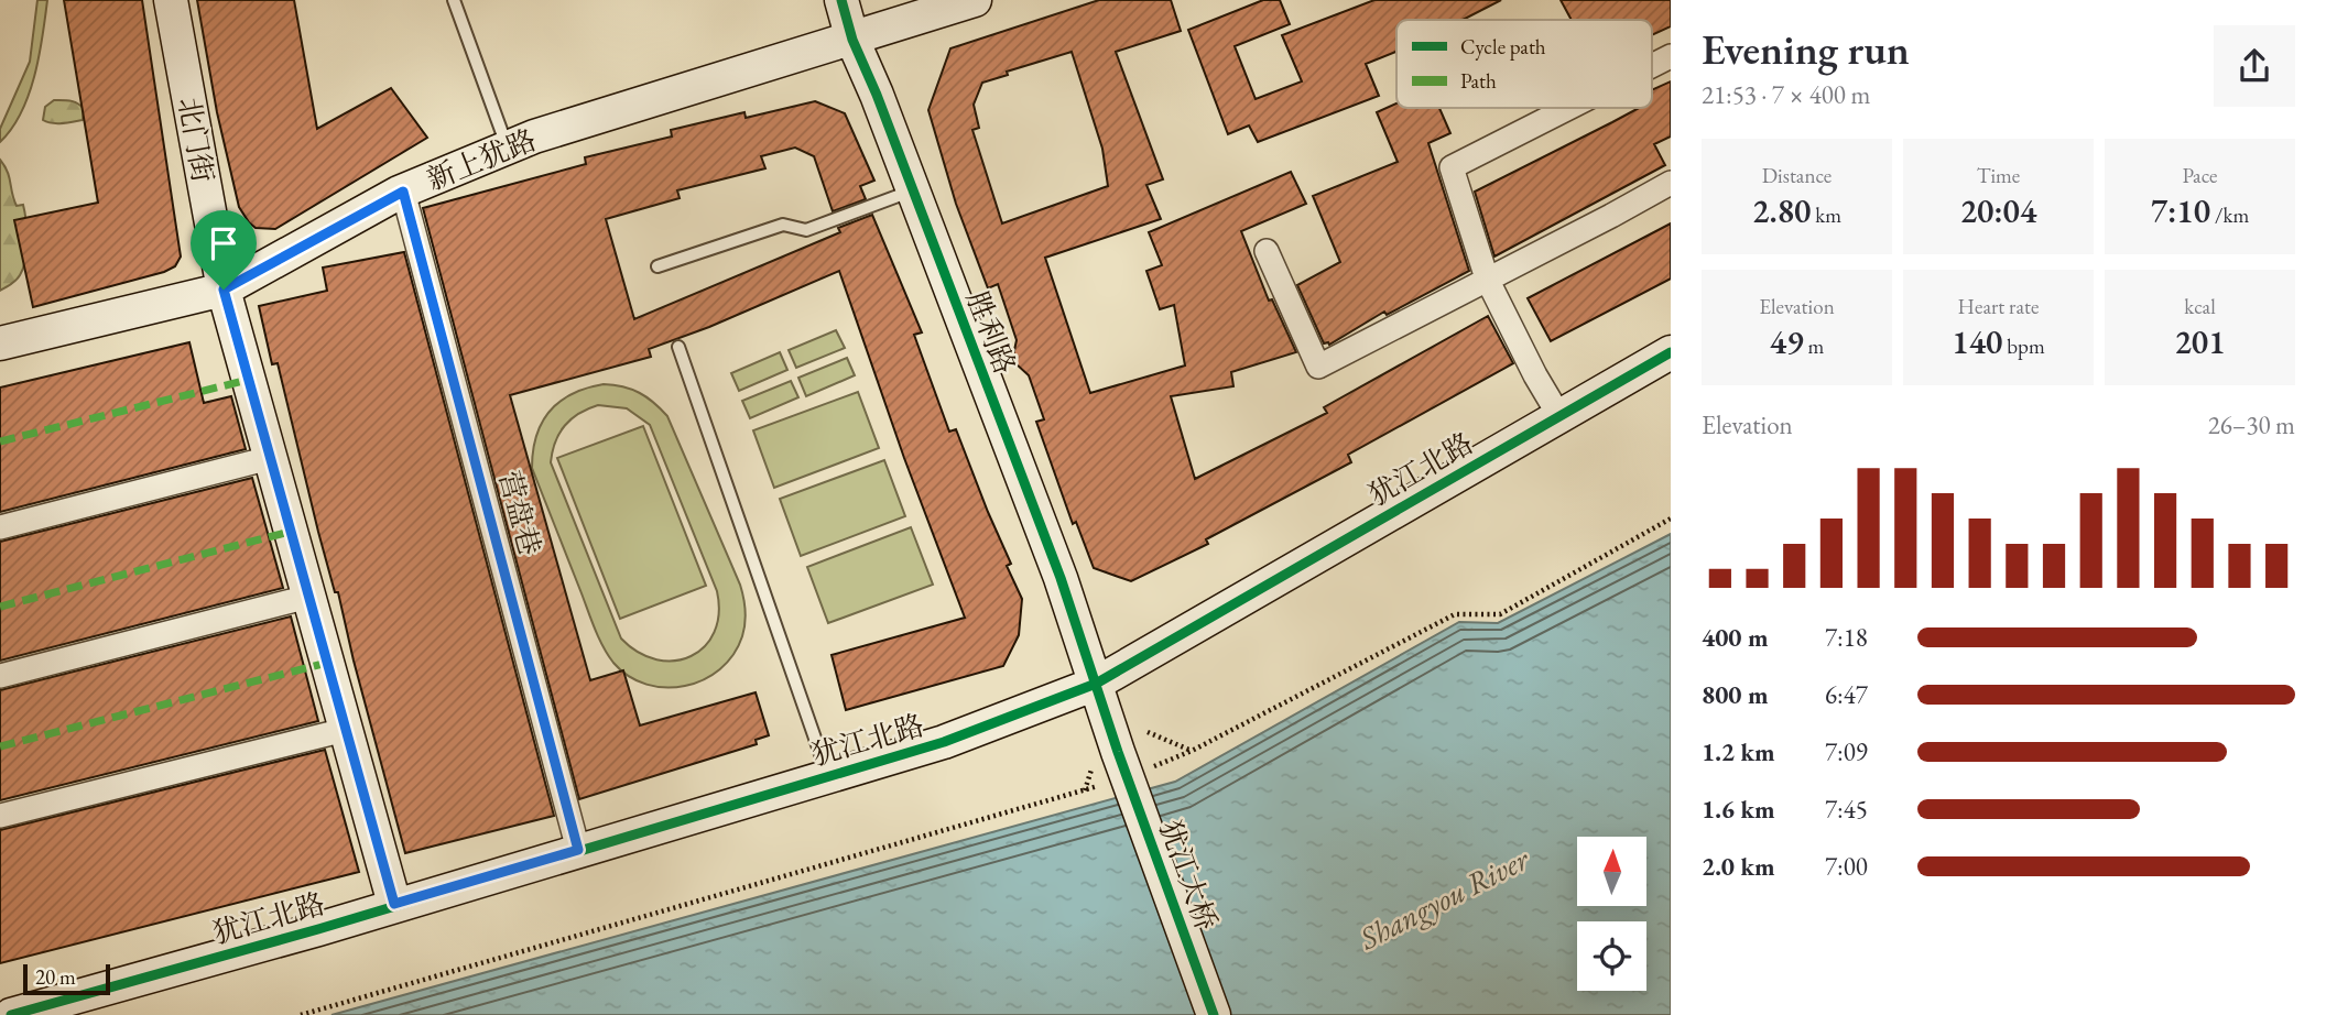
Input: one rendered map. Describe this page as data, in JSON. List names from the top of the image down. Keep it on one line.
{"streets":{"street":["北门街","新上犹路","胜利路","犹江北路","营盘巷","犹江大桥"]},"crossings":[["北门街","新上犹路"],["北门街","犹江北路"],["新上犹路","胜利路"],["新上犹路","营盘巷"],["胜利路","犹江北路"],["胜利路","犹江大桥"],["犹江北路","营盘巷"]],"water":["Shangyou River"],"legend":["Cycle path","Path"],"scale_bar":"20 m","north":"top","page":{"heading":["Evening run","21:53 · 7 × 400 m"],"stats":[["Distance","2.80 km"],["Time","20:04"],["Pace","7:10 /km"],["Elevation","49 m"],["Heart rate","140 bpm"],["kcal","201"]],"chart":["Elevation","26–30 m"],"list":[{"name":"400 m","note":"7:18"},{"name":"800 m","note":"6:47"},{"name":"1.2 km","note":"7:09"},{"name":"1.6 km","note":"7:45"},{"name":"2.0 km","note":"7:00"}],"scale":"20 m"}}
